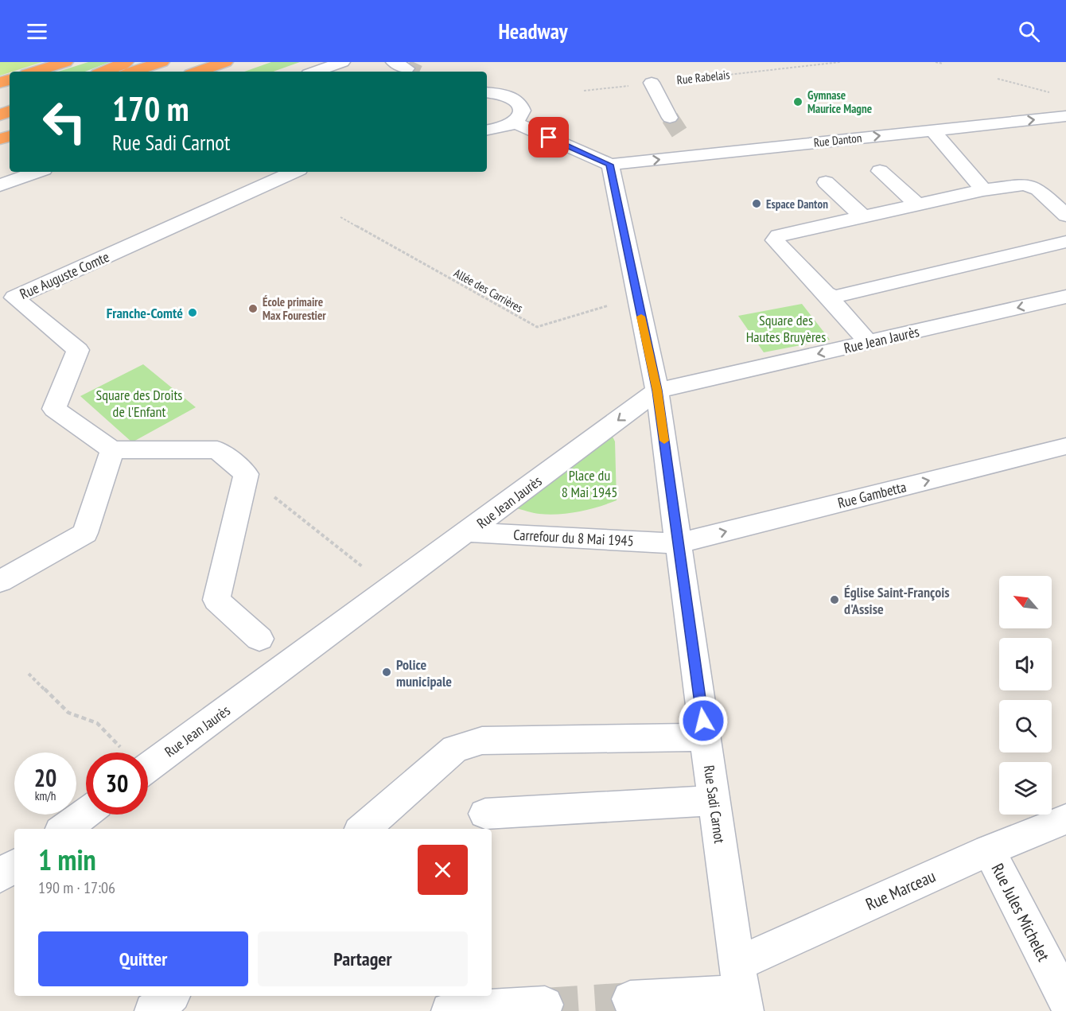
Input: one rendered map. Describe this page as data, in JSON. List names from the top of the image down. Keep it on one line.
{"streets":{"street":["Rue Rabelais","Rue Danton","Rue Auguste Comte","Rue Jean Jaurès","Rue Gambetta","Carrefour du 8 Mai 1945","Rue Sadi Carnot","Rue Marceau","Rue Jules Michelet"],"path":["Allée des Carrières"]},"crossings":[["Rue Danton","Rue Sadi Carnot"],["Allée des Carrières","Rue Sadi Carnot"],["Rue Jean Jaurès","Carrefour du 8 Mai 1945"],["Rue Jean Jaurès","Rue Sadi Carnot"],["Rue Gambetta","Carrefour du 8 Mai 1945"],["Rue Gambetta","Rue Sadi Carnot"],["Carrefour du 8 Mai 1945","Rue Sadi Carnot"],["Rue Sadi Carnot","Rue Marceau"],["Rue Marceau","Rue Jules Michelet"]],"parks":["Square des Hautes Bruyères","Square des Droits de l'Enfant","Place du 8 Mai 1945"],"places":["Gymnase Maurice Magne","Espace Danton","École primaire Max Fourestier","Franche-Comté","Église Saint-François d'Assise","Police municipale"],"north":"top left","page":{"header":"Headway","turn":["170 m","Rue Sadi Carnot"],"speed":"20 km/h","limit":"30","heading":["1 min","190 m · 17:06"],"buttons":["Quitter","Partager"]}}
